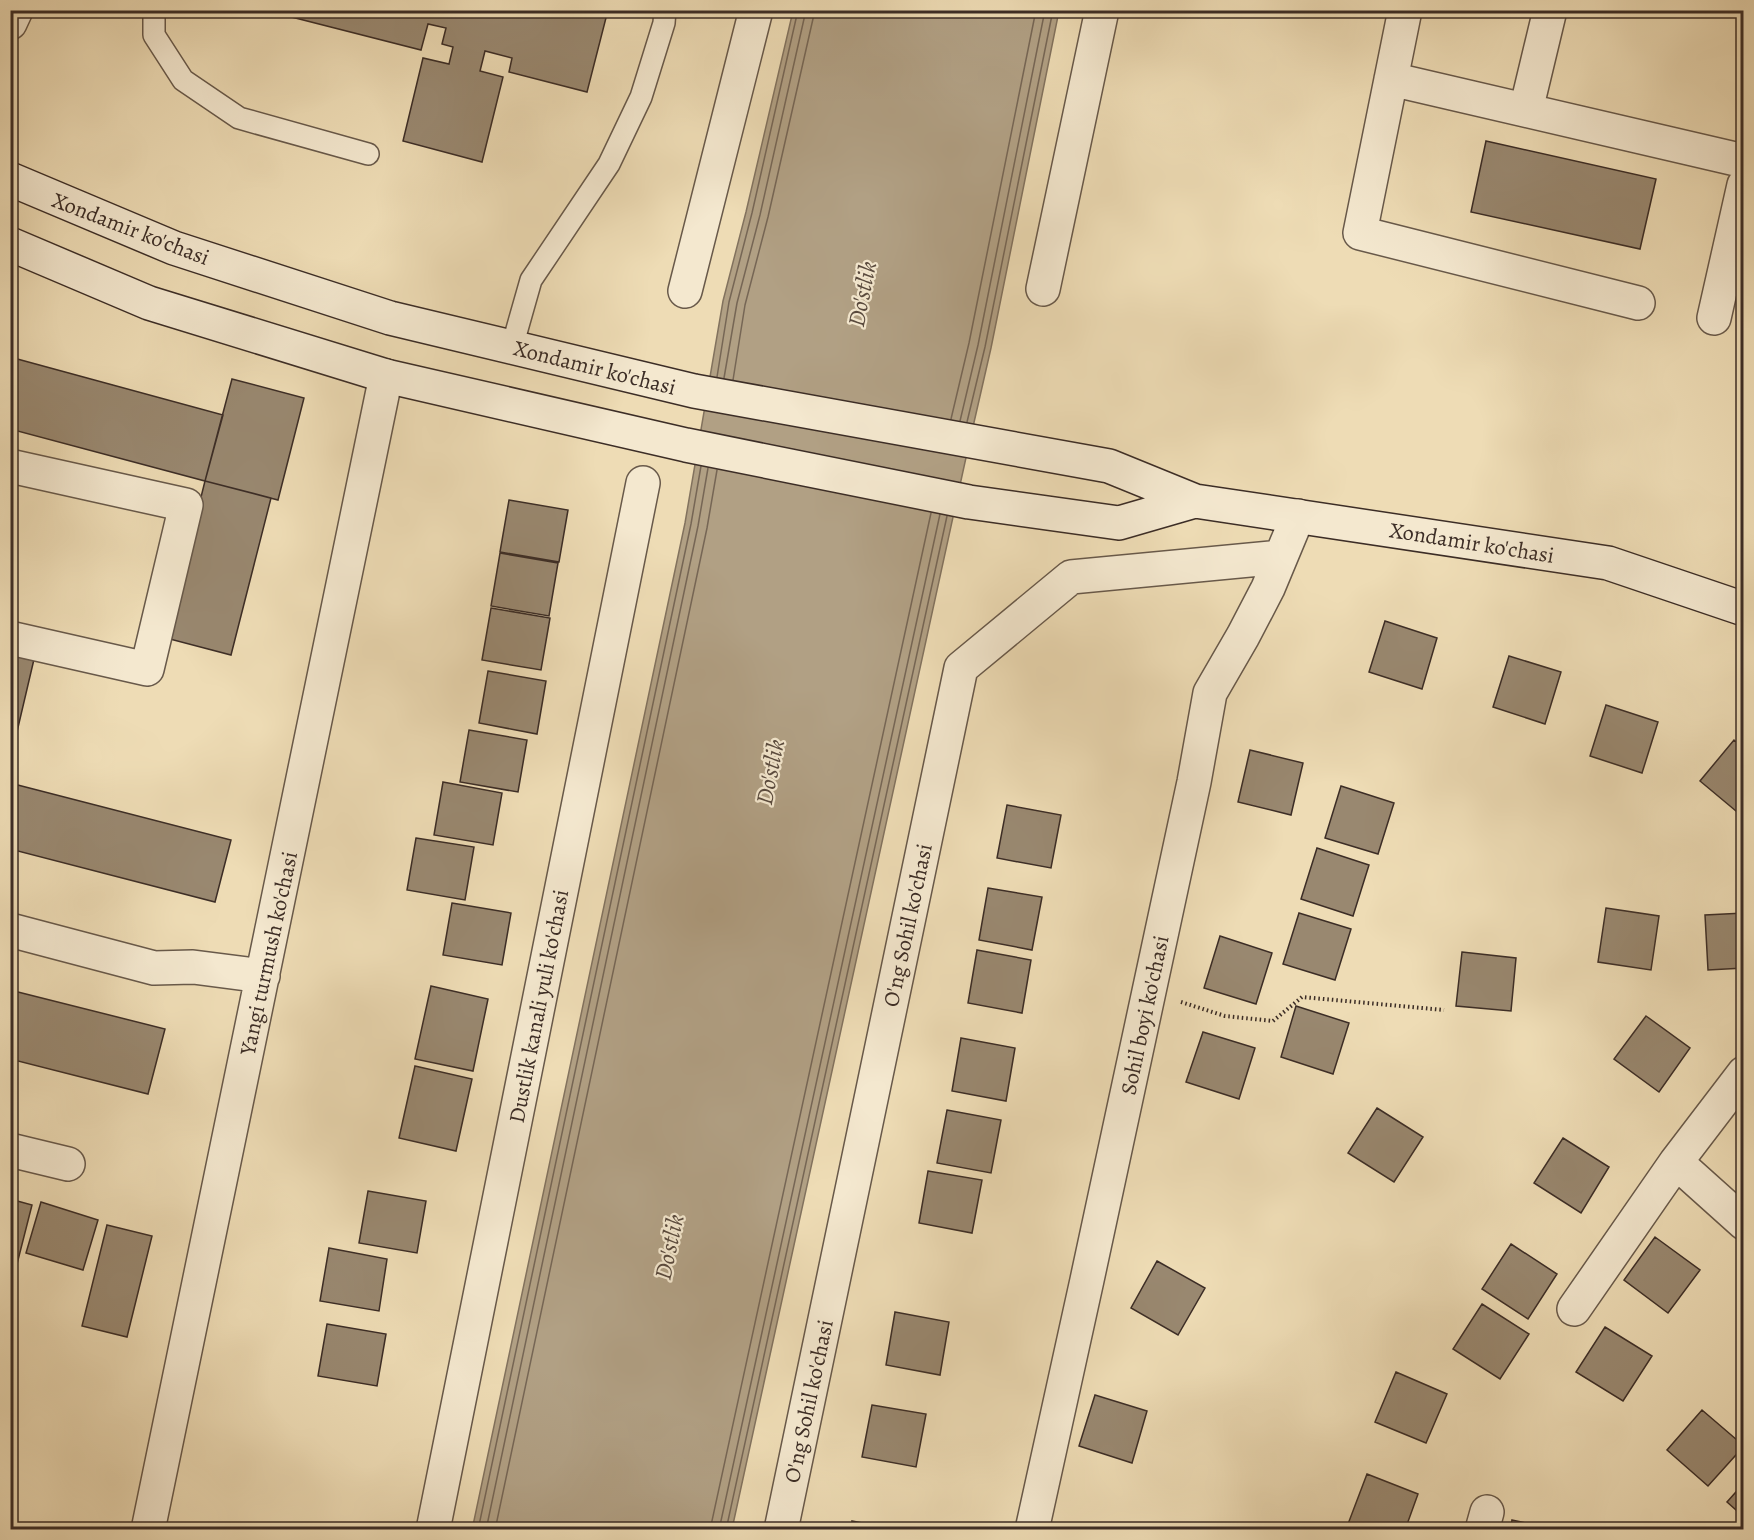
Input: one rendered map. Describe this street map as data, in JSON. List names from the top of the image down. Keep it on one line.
{"streets":{"street":["Xondamir ko'chasi","O'ng Sohil ko'chasi","Yangi turmush ko'chasi","Dustlik kanali yuli ko'chasi","Sohil boyi ko'chasi"]},"crossings":[["Xondamir ko'chasi","Yangi turmush ko'chasi"],["Xondamir ko'chasi","Sohil boyi ko'chasi"],["O'ng Sohil ko'chasi","Sohil boyi ko'chasi"]],"water":["Do'stlik"]}
